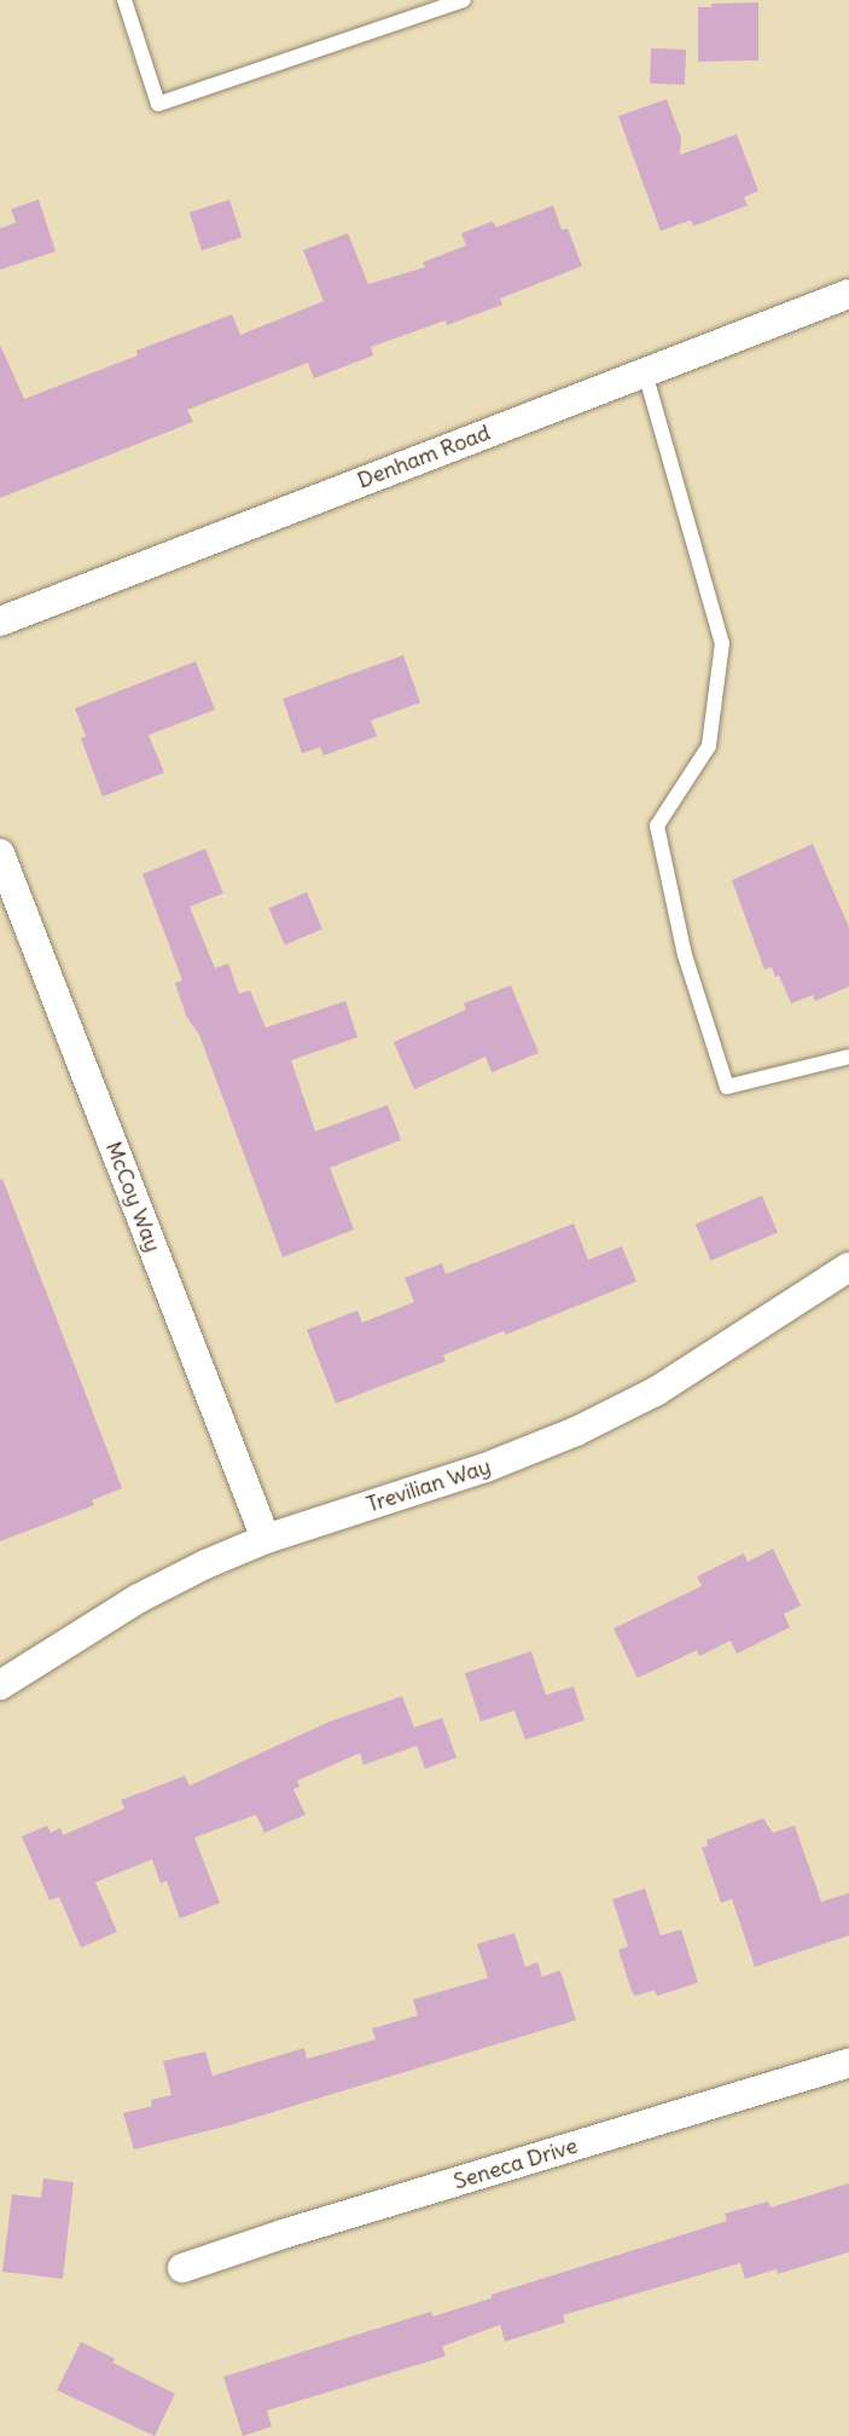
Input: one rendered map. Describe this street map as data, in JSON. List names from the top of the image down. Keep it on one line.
{"streets":{"street":["Denham Road","McCoy Way","Trevilian Way","Seneca Drive"]},"crossings":[["McCoy Way","Trevilian Way"]]}
